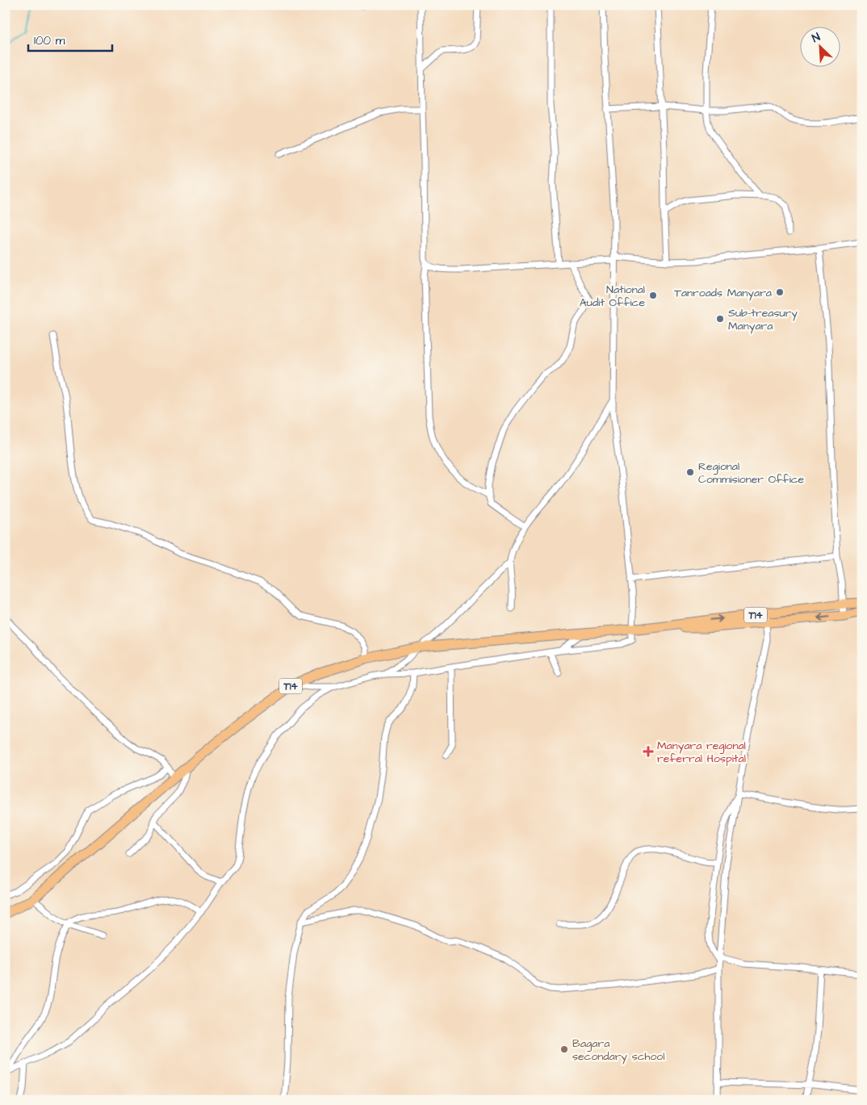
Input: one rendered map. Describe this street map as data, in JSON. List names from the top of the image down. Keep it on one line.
{"streets":{"highway":["T14"]},"places":{"other":["Tanroads Manyara","National Audit Office","Sub-treasury Manyara","Regional Commisioner Office","Bagara secondary school"],"health":["Manyara regional referral Hospital"]},"scale_bar":"100 m","north":"top left"}
